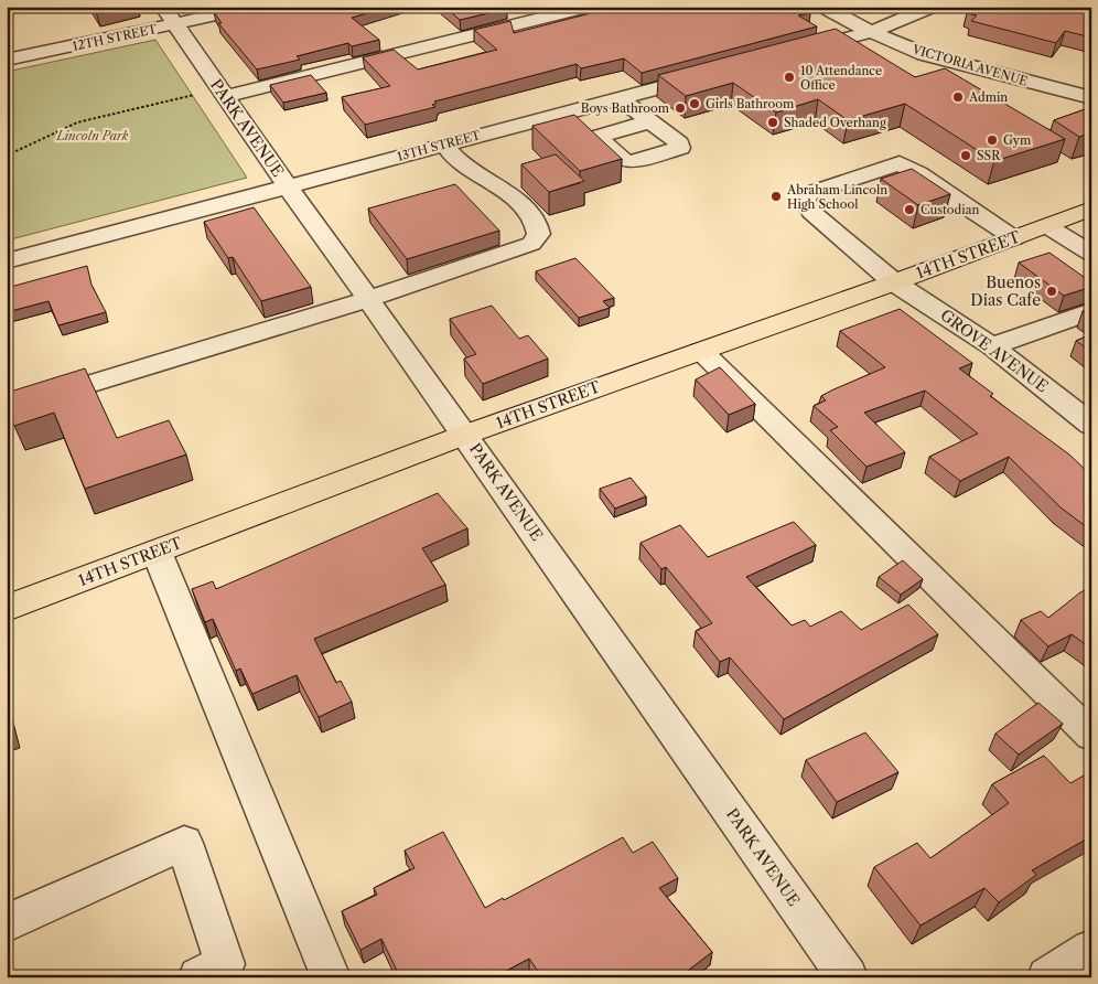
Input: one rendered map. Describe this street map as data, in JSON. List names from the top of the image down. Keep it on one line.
{"streets":{"main road":["14TH STREET"],"street":["12TH STREET","VICTORIA AVENUE","PARK AVENUE","13TH STREET","GROVE AVENUE"]},"crossings":[["12TH STREET","PARK AVENUE"],["PARK AVENUE","13TH STREET"],["PARK AVENUE","14TH STREET"],["14TH STREET","GROVE AVENUE"]],"parks":["Lincoln Park"],"places":["10 Attendance Office","Admin","Girls Bathroom","Boys Bathroom","Shaded Overhang","Gym","SSR","Abraham Lincoln High School","Custodian","Buenos Dias Cafe"]}
